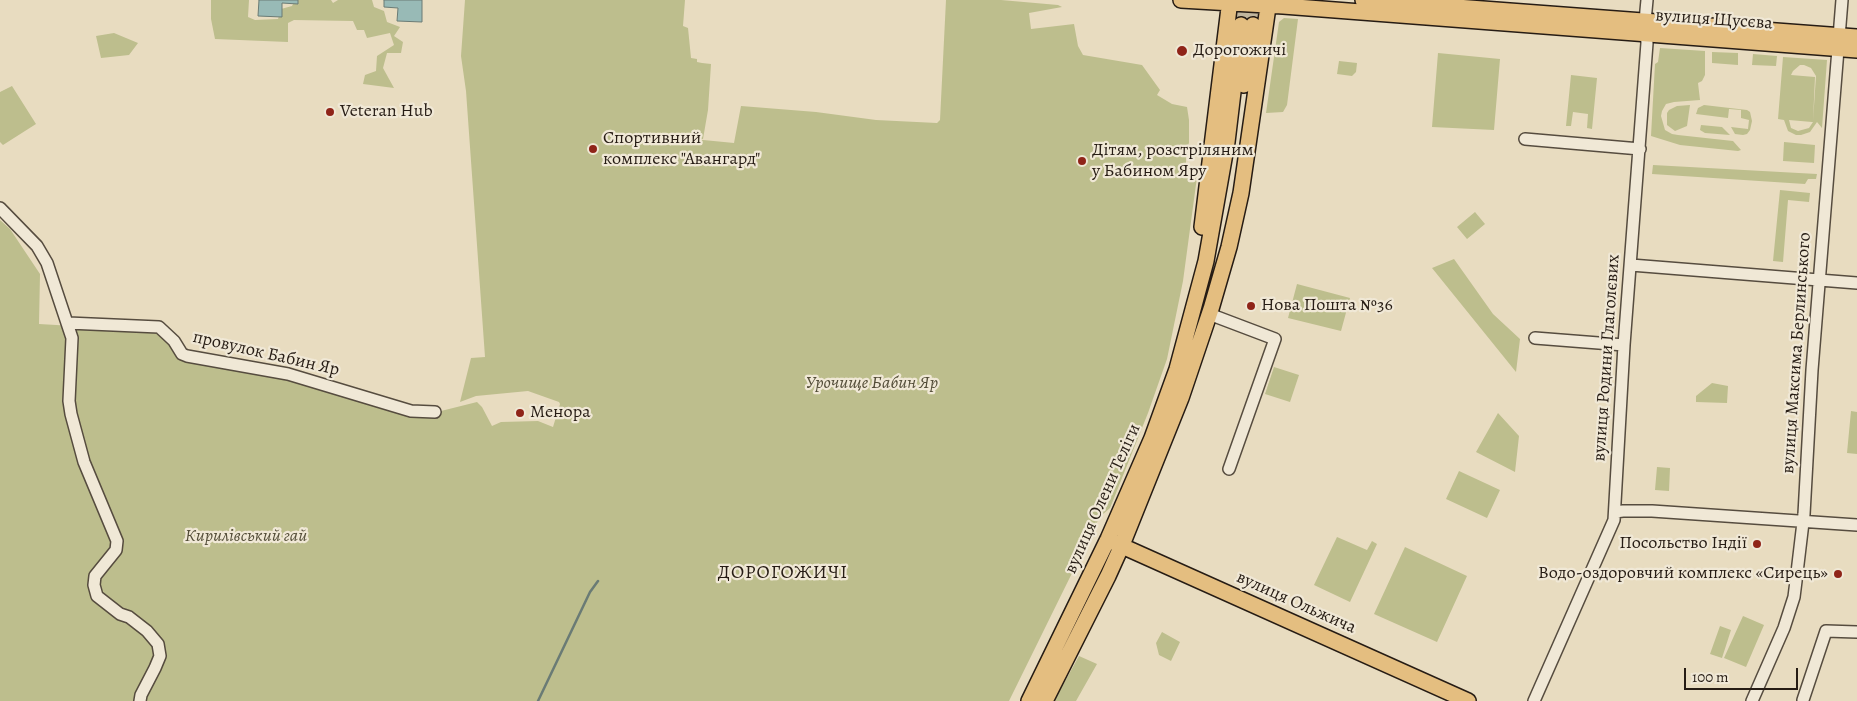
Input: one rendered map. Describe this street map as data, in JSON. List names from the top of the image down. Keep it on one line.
{"streets":{"main road":["вулиця Щусєва","вулиця Олени Теліги","вулиця Ольжича"],"street":["вулиця Максима Берлинського","провулок Бабин Яр","вулиця Родини Глаголєвих"]},"crossings":[["вулиця Щусєва","вулиця Максима Берлинського"],["вулиця Щусєва","вулиця Родини Глаголєвих"],["вулиця Щусєва","вулиця Олени Теліги"],["вулиця Олени Теліги","вулиця Ольжича"]],"districts":["ДОРОГОЖИЧІ"],"parks":["Урочище Бабин Яр","Кирилівський гай"],"places":["Дорогожичі","Veteran Hub","Спортивний комплекс \"Авангард\"","Дітям, розстріляним у Бабином Яру","Нова Пошта №36","Менора","Посольство Індії","Водо-оздоровчий комплекс «Сирець»"],"scale_bar":"100 m"}
